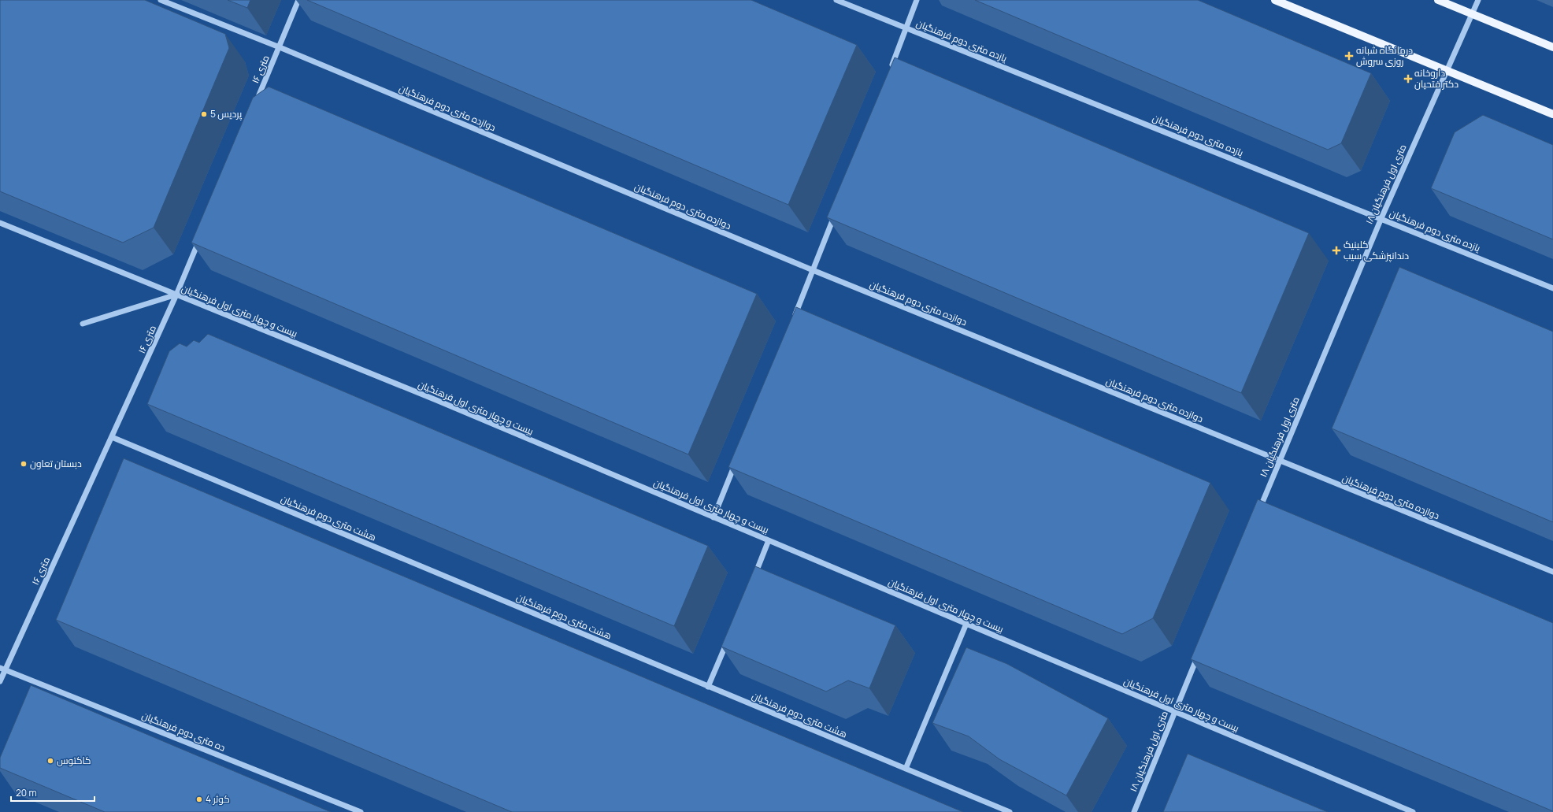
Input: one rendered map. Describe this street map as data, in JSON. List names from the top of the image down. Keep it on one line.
{"streets":{"street":["یازده متری دوم فرهنگیان","۱۶ متری","دوازده متری دوم فرهنگیان","۱۸ متری اول فرهنگیان","بیست و چهار متری اول فرهنگیان","هشت متری دوم فرهنگیان","ده متری دوم فرهنگیان"]},"crossings":[["یازده متری دوم فرهنگیان","۱۸ متری اول فرهنگیان"],["۱۶ متری","دوازده متری دوم فرهنگیان"],["۱۶ متری","بیست و چهار متری اول فرهنگیان"],["۱۶ متری","هشت متری دوم فرهنگیان"],["۱۶ متری","ده متری دوم فرهنگیان"],["دوازده متری دوم فرهنگیان","۱۸ متری اول فرهنگیان"],["۱۸ متری اول فرهنگیان","بیست و چهار متری اول فرهنگیان"]],"places":{"health":["درمانگاه شبانه روزی سروش","داروخانه دکتر فتحیان","کلینیک دندانپزشکی سیب"],"other":["پردیس 5","دبستان تعاون","کاکتوس","کوثر 4"]},"scale_bar":"20 m"}
